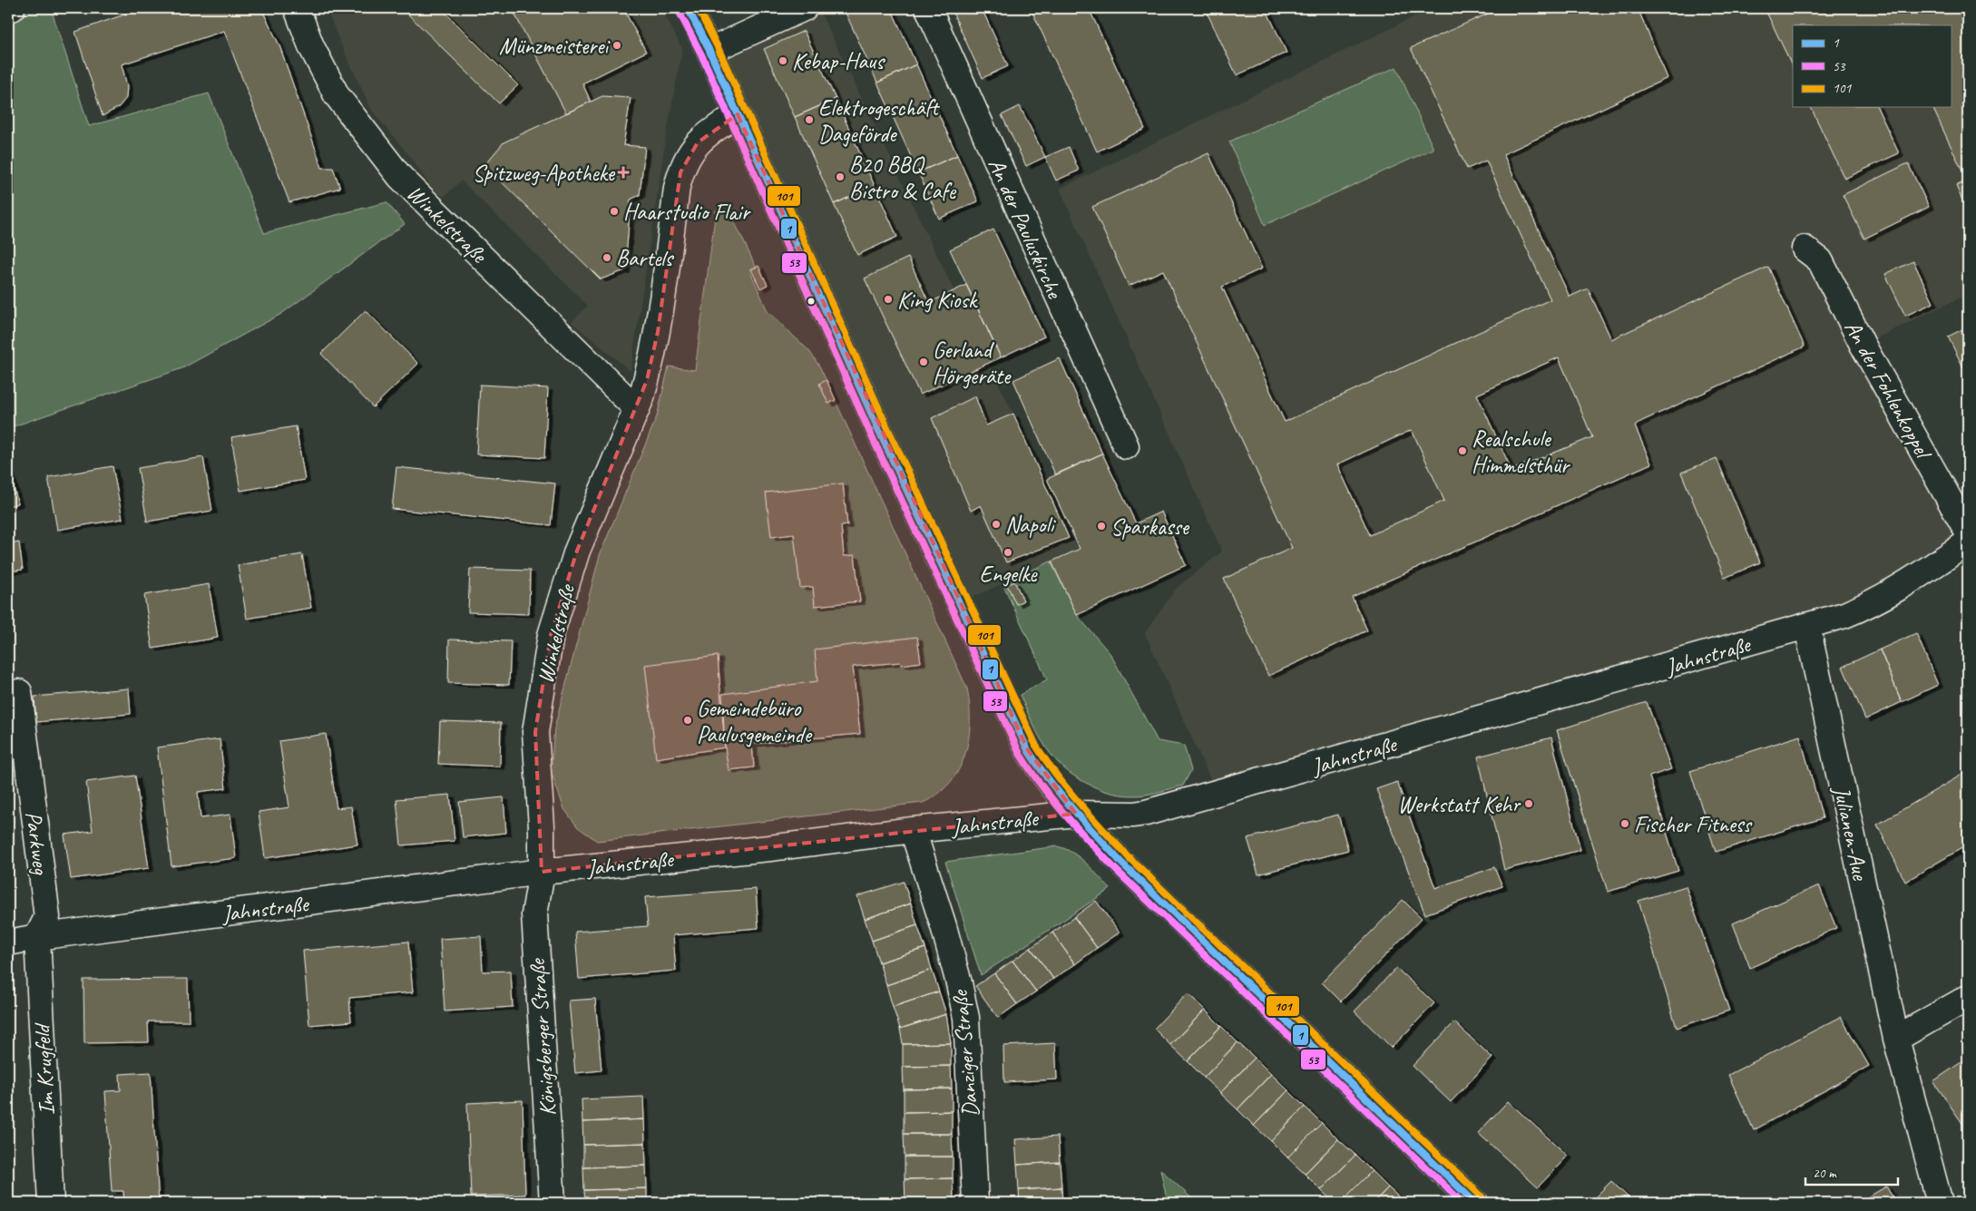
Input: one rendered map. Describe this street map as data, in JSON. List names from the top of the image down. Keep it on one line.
{"streets":{"street":["Winkelstraße","An der Pauluskirche","An der Fohlenkoppel","Jahnstraße","Julianen-Aue","Parkweg","Königsberger Straße","Danziger Straße","Im Krugfeld"]},"crossings":[["Winkelstraße","Jahnstraße"],["Winkelstraße","Königsberger Straße"],["Jahnstraße","Julianen-Aue"],["Jahnstraße","Parkweg"],["Jahnstraße","Königsberger Straße"],["Jahnstraße","Danziger Straße"],["Jahnstraße","Im Krugfeld"],["Parkweg","Im Krugfeld"]],"places":{"other":["Münzmeisterei","Kebap-Haus","Elektrogeschäft Dageförde","B20 BBQ Bistro & Cafe","Haarstudio Flair","Bartels","King Kiosk","Gerland Hörgeräte","Realschule Himmelsthür","Napoli","Sparkasse","Engelke","Gemeindebüro Paulusgemeinde","Werkstatt Kehr","Fischer Fitness"],"health":["Spitzweg-Apotheke"]},"lines":["transit line 1","transit line 101","transit line 53"],"legend":["1","53","101"],"scale_bar":"20 m"}
